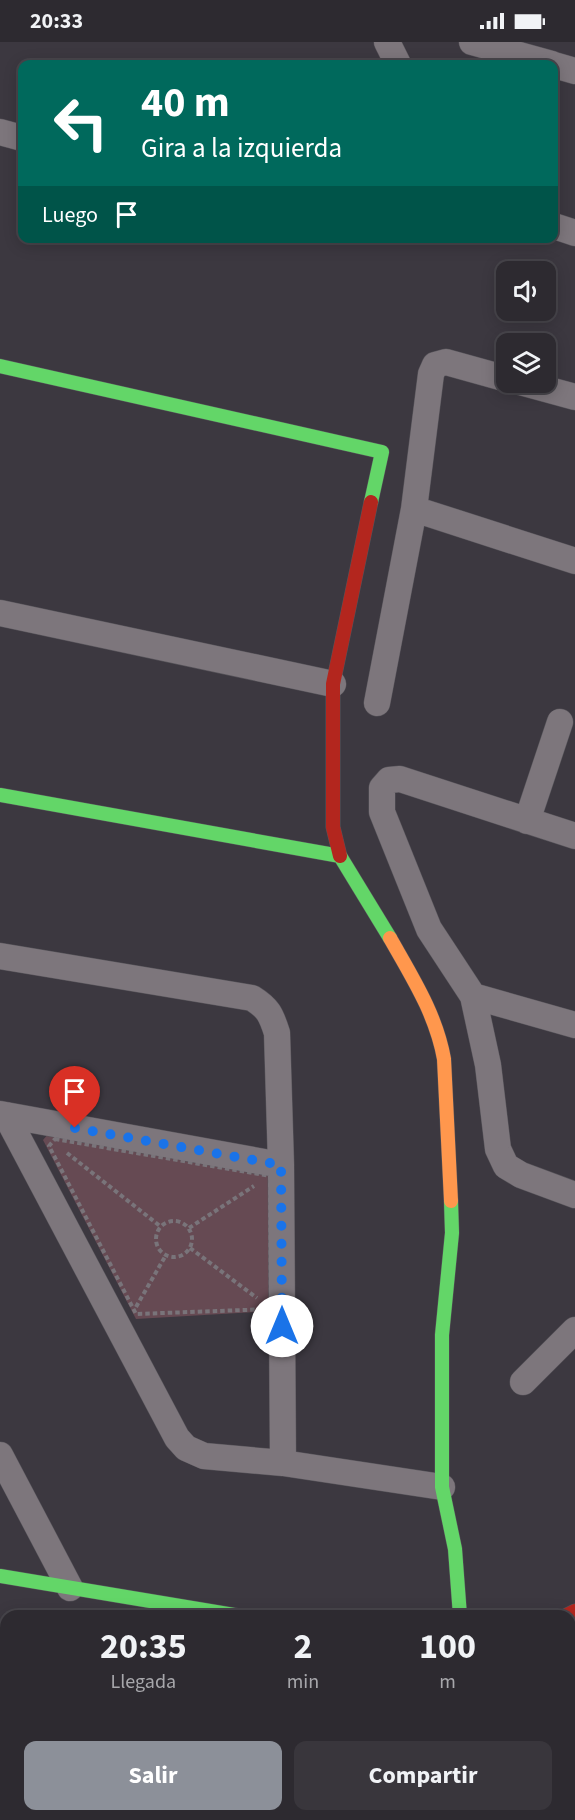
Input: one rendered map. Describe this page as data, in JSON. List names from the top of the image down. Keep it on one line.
{"page":{"status":"20:33","turn":["40 m","Gira a la izquierda"],"then":"Luego","eta":["20:35","Llegada","2","min","100","m"],"buttons":["Salir","Compartir"]}}
